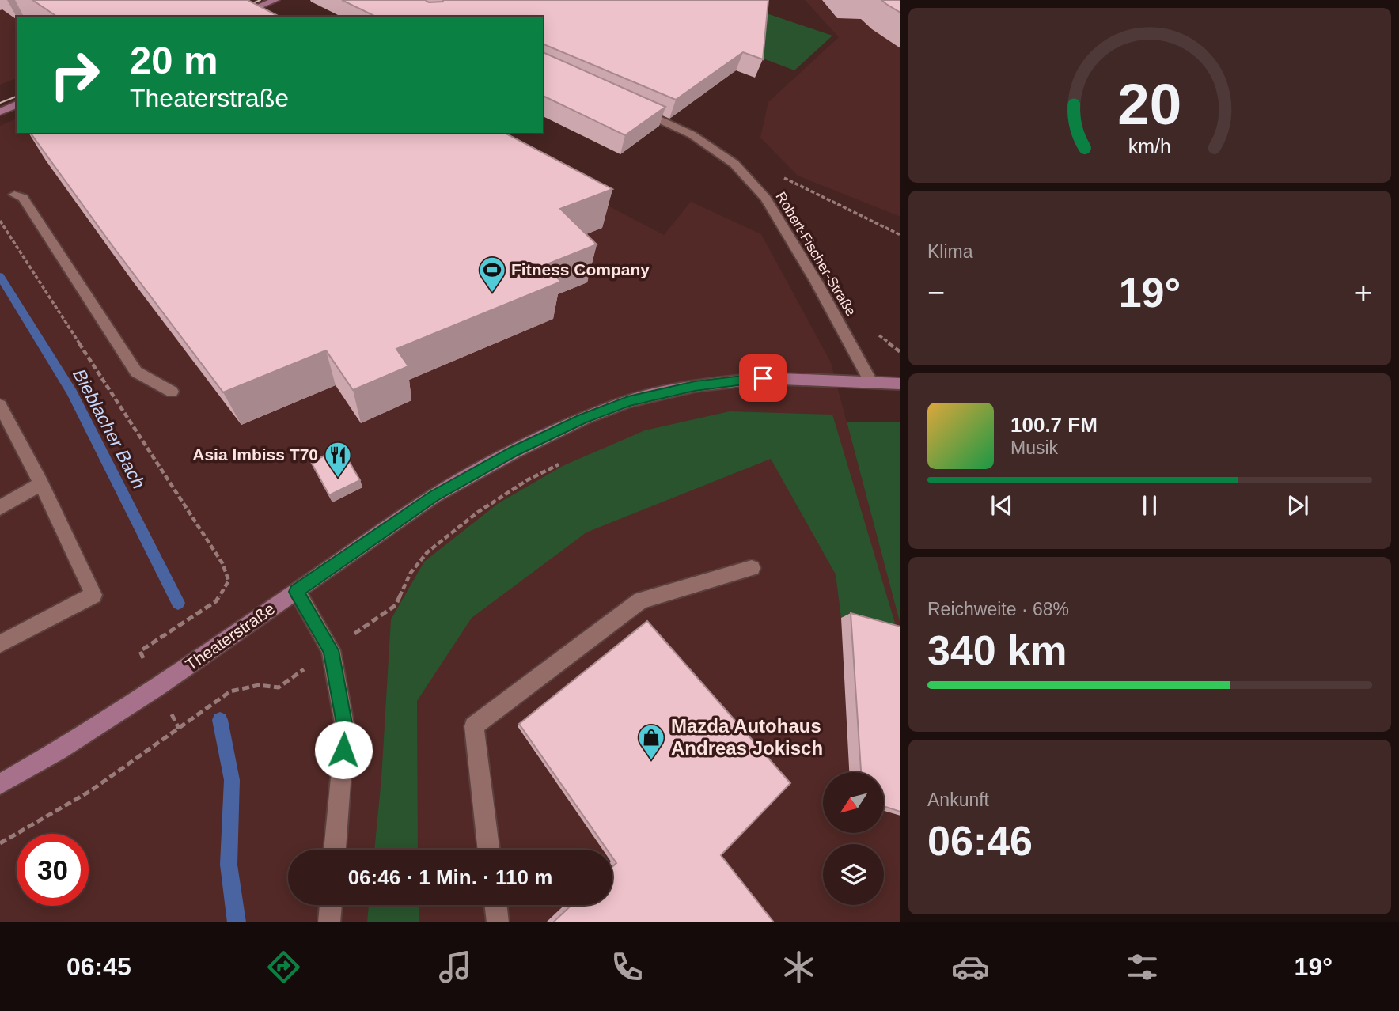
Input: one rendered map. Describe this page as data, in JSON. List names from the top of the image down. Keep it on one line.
{"streets":{"main road":["Theaterstraße"],"street":["Robert-Fischer-Straße"]},"crossings":[["Robert-Fischer-Straße","Theaterstraße"]],"water":["Bieblacher Bach"],"places":{"sports":["Fitness Company"],"restaurant":["Asia Imbiss T70"],"shop":["Mazda Autohaus Andreas Jokisch"]},"north":"bottom left","page":{"turn":["20 m","Theaterstraße"],"tile":["Klima",["Reichweite · 68%","340 km"],["Ankunft","06:46"]],"heat":["−","19°","+"],"song":["100.7 FM","Musik"],"limit":"30","trip":"06:46 · 1 Min. · 110 m","tabs":["06:45","19°"],"gauge":["20","km/h"]}}
